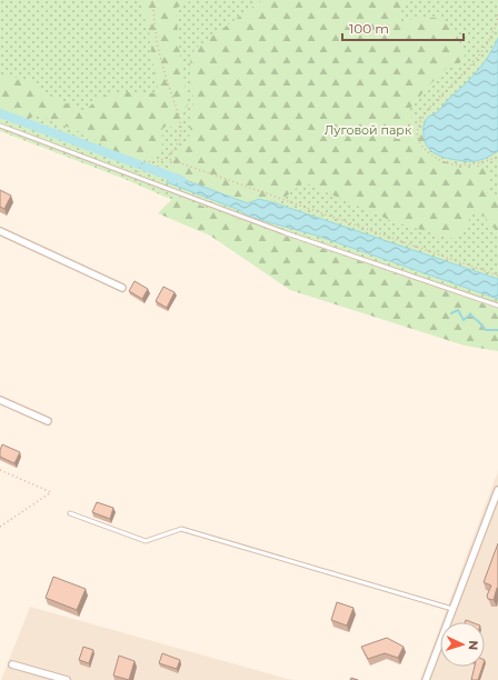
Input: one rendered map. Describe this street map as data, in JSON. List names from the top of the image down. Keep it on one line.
{"parks":["Луговой парк"],"scale_bar":"100 m","north":"right"}
